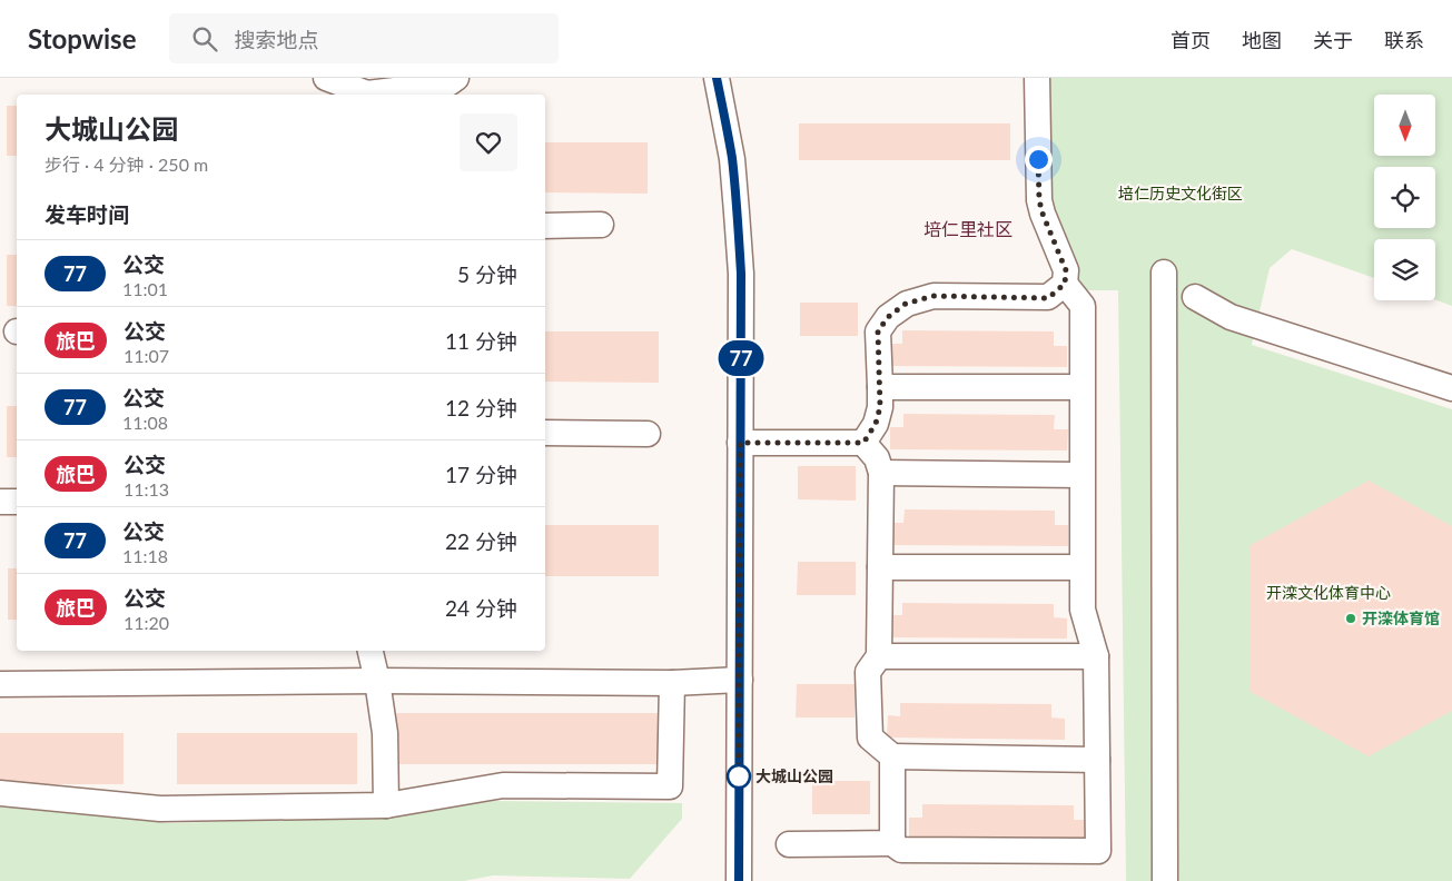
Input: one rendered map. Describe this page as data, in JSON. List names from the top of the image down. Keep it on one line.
{"districts":["培仁里社区"],"parks":["培仁历史文化街区","开滦文化体育中心"],"places":["开滦体育馆","大城山公园"],"lines":["bus line 77"],"north":"bottom","page":{"header":"Stopwise","search":"搜索地点","nav":["首页","地图","关于","联系"],"on_map":"77","heading":[["大城山公园","步行 · 4 分钟 · 250 m"],"发车时间"],"list":[{"mark":"77","name":"公交","note":"11:01","value":"5 分钟"},{"mark":"旅巴","name":"公交","note":"11:07","value":"11 分钟"},{"mark":"77","name":"公交","note":"11:08","value":"12 分钟"},{"mark":"旅巴","name":"公交","note":"11:13","value":"17 分钟"},{"mark":"77","name":"公交","note":"11:18","value":"22 分钟"},{"mark":"旅巴","name":"公交","note":"11:20","value":"24 分钟"}]}}
